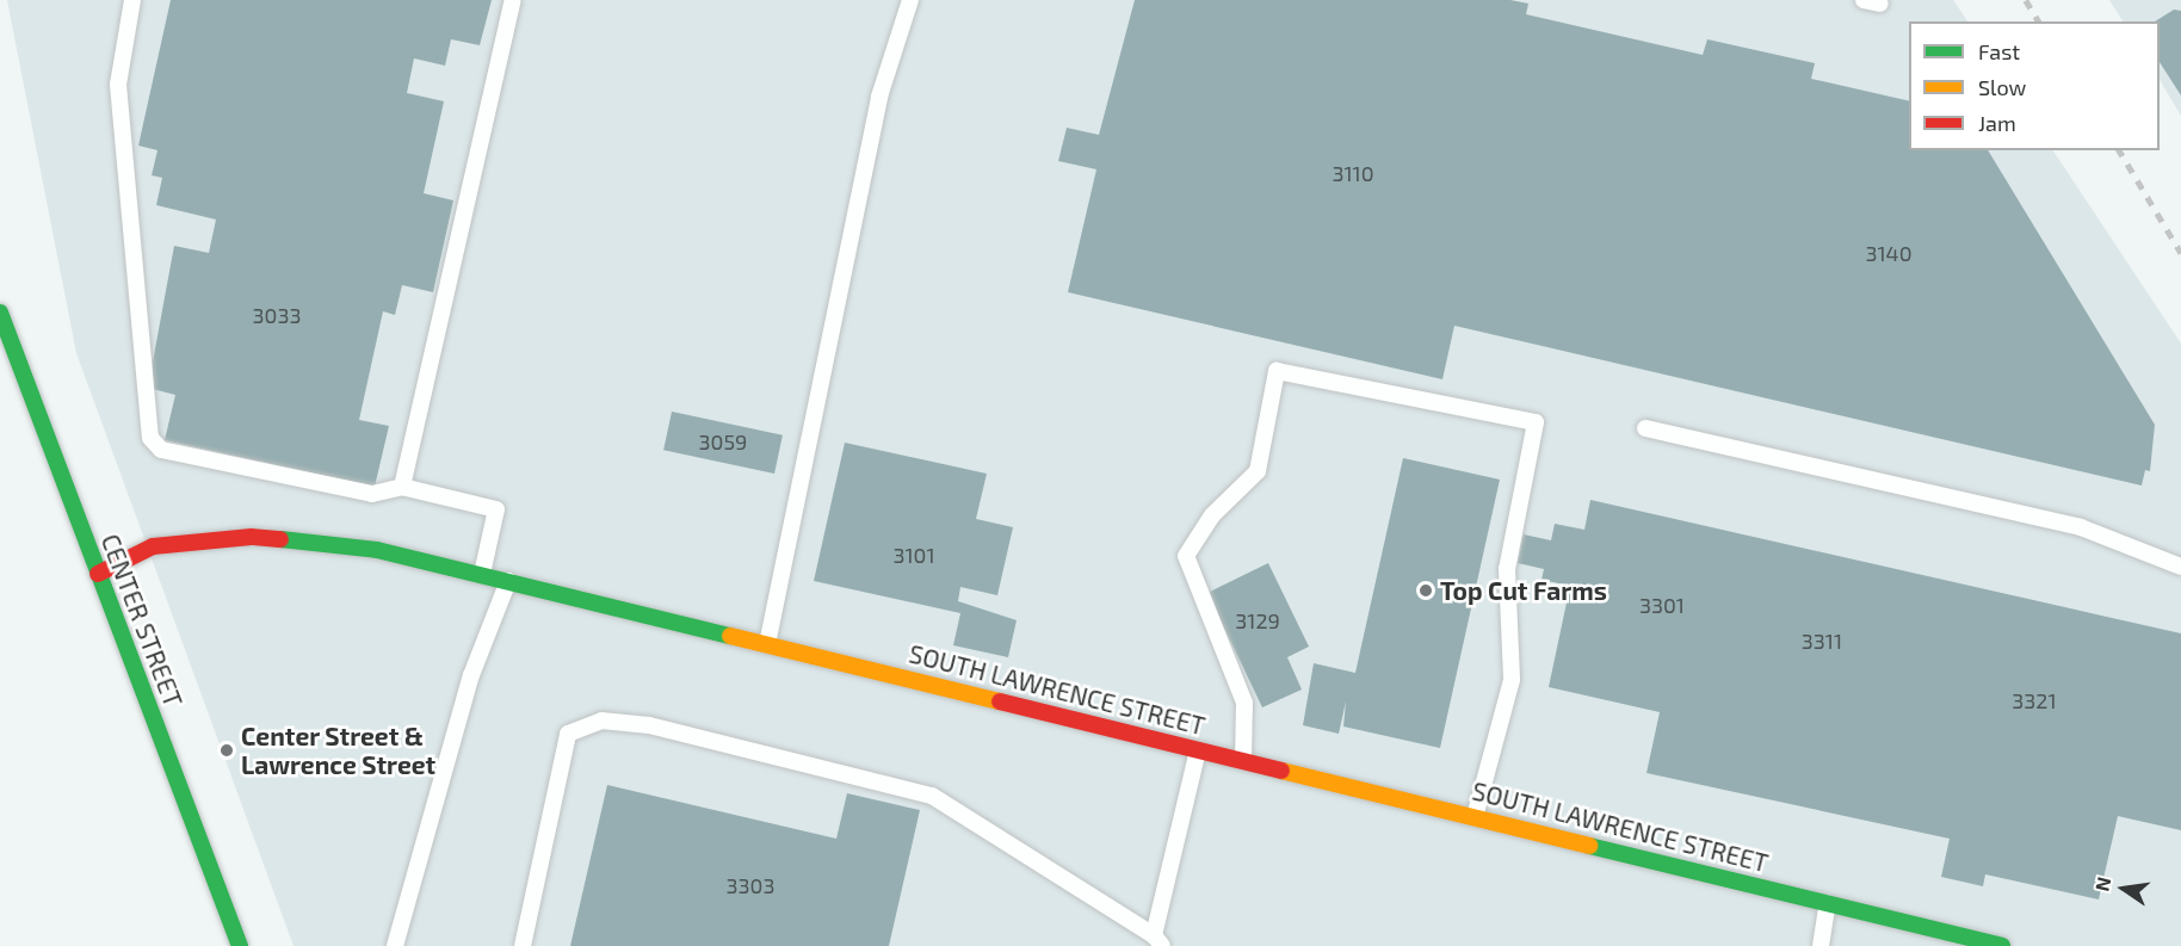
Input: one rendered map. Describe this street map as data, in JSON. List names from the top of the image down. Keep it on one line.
{"streets":{"street":["CENTER STREET","SOUTH LAWRENCE STREET"]},"crossings":[["CENTER STREET","SOUTH LAWRENCE STREET"]],"places":["Top Cut Farms","Center Street & Lawrence Street"],"house_numbers":["3110","3140","3033","3059","3101","3301","3129","3311","3321","3303"],"legend":["Fast","Slow","Jam"],"north":"left"}
